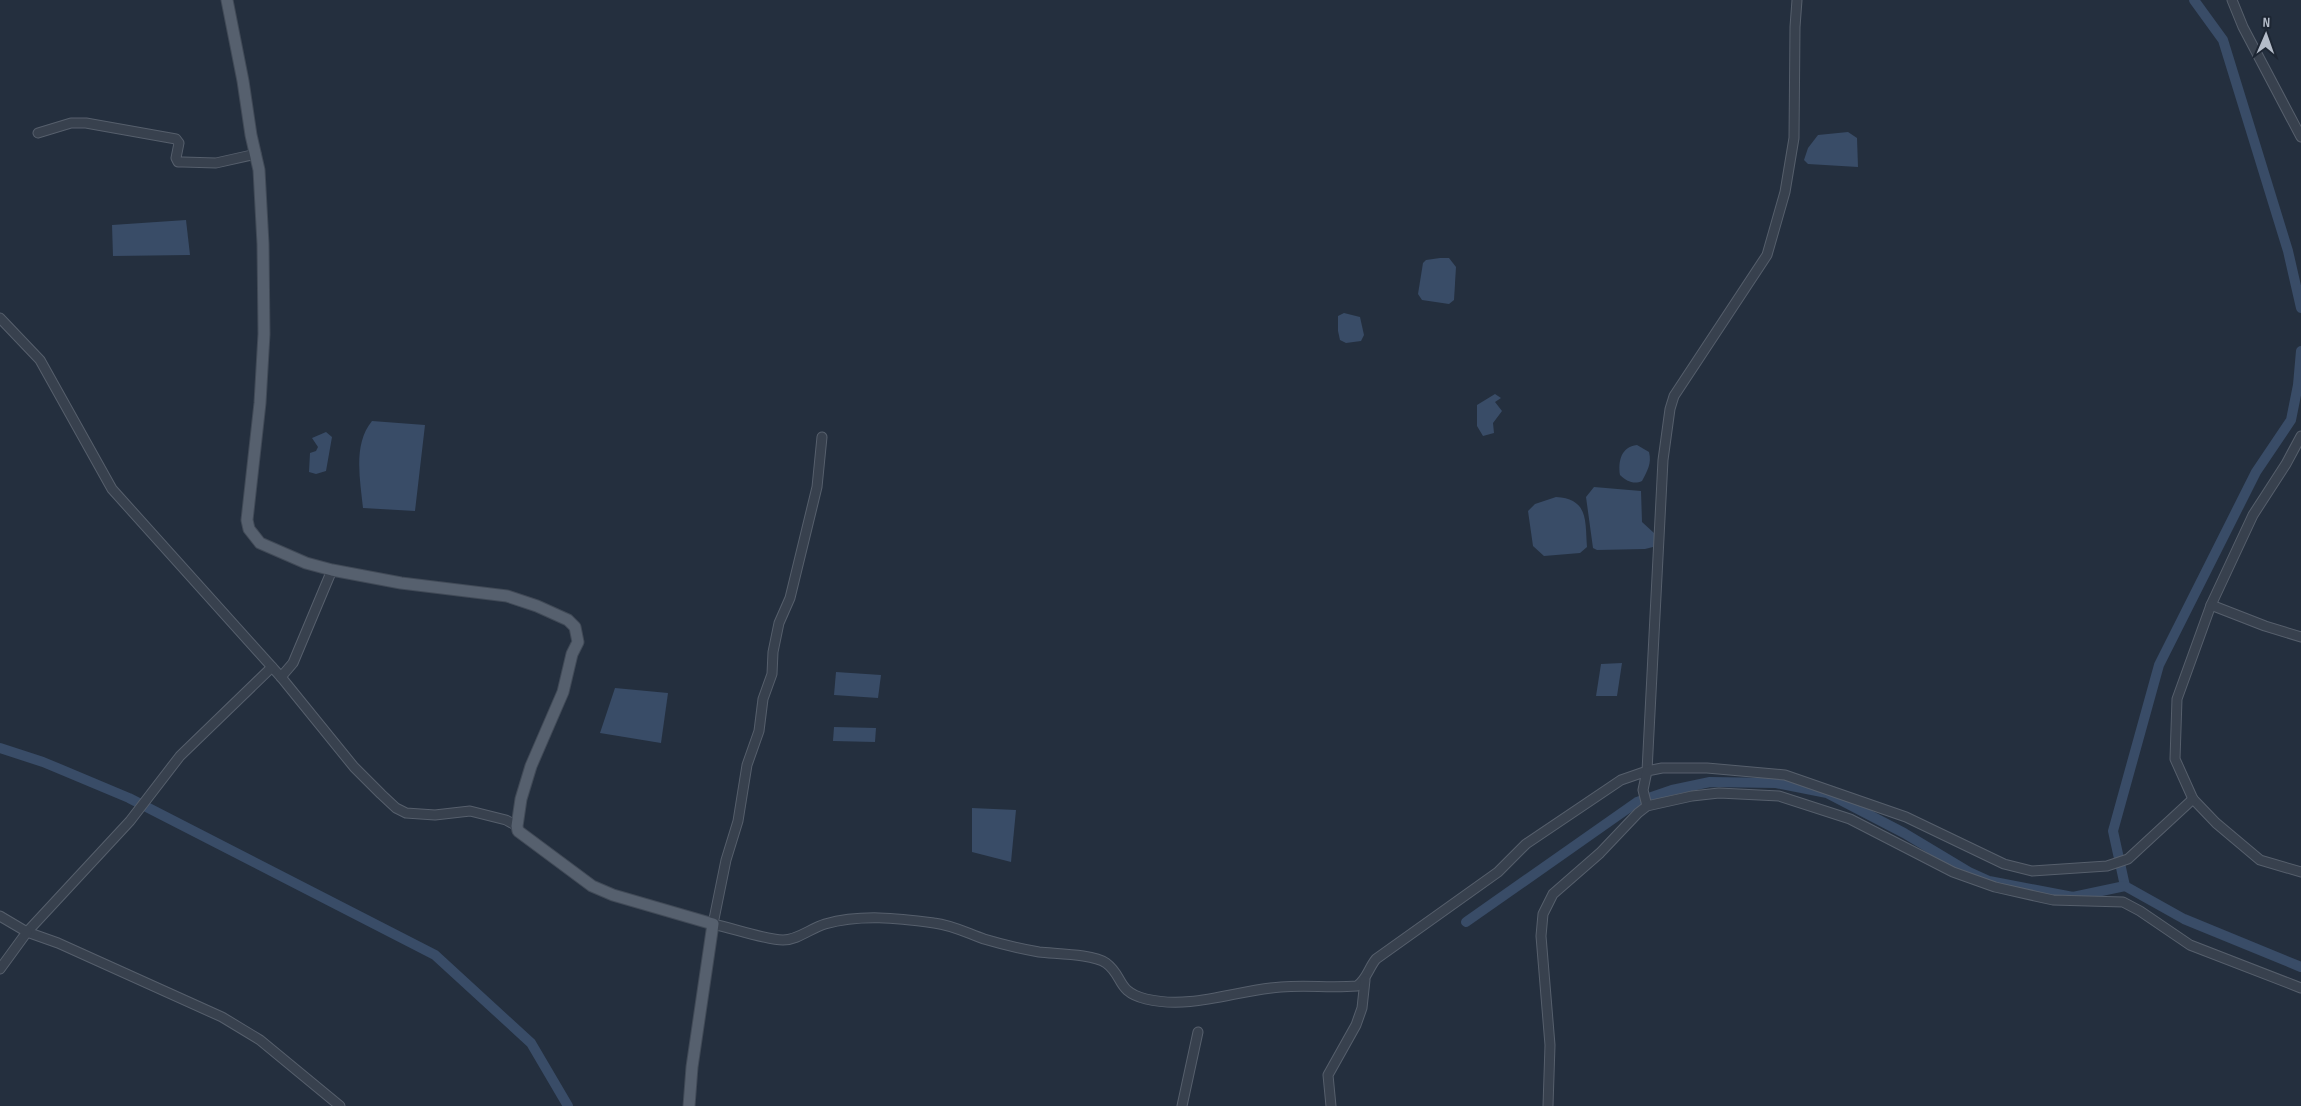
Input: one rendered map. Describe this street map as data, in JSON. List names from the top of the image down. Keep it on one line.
{"north":"top"}
